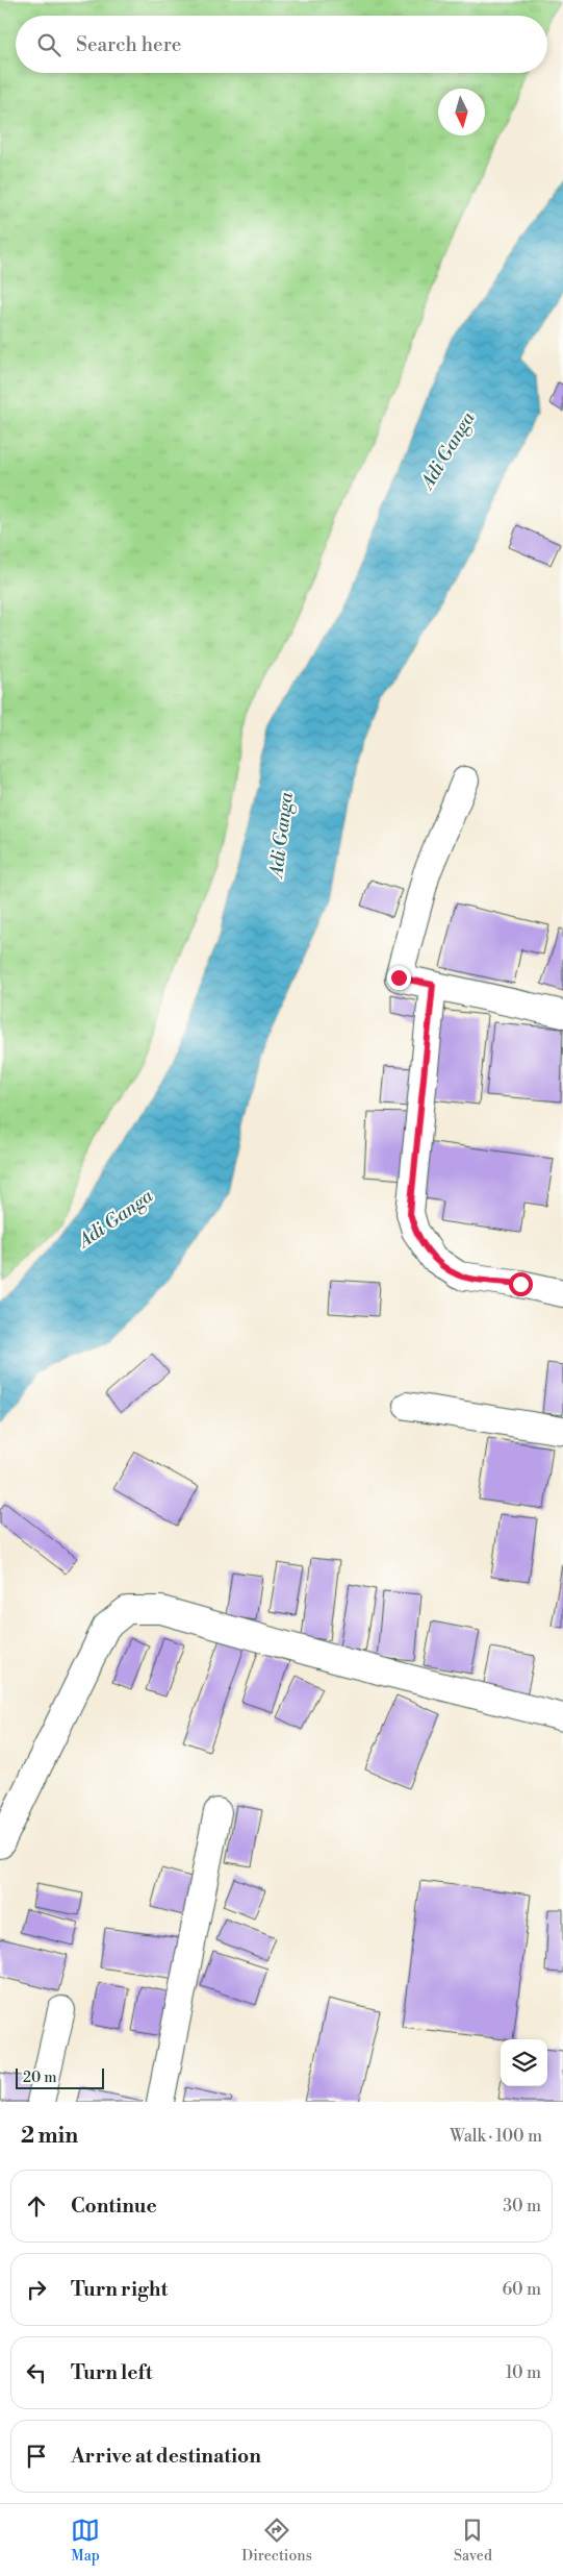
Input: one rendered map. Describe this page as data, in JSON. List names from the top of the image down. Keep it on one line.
{"water":["Adi Ganga"],"scale_bar":"20 m","north":"bottom","page":{"search":"Search here","scale":"20 m","heading":["2 min","Walk · 100 m"],"list":[["Continue","30 m"],["Turn right","60 m"],["Turn left","10 m"],"Arrive at destination"],"nav":["Map","Directions","Saved"]}}
